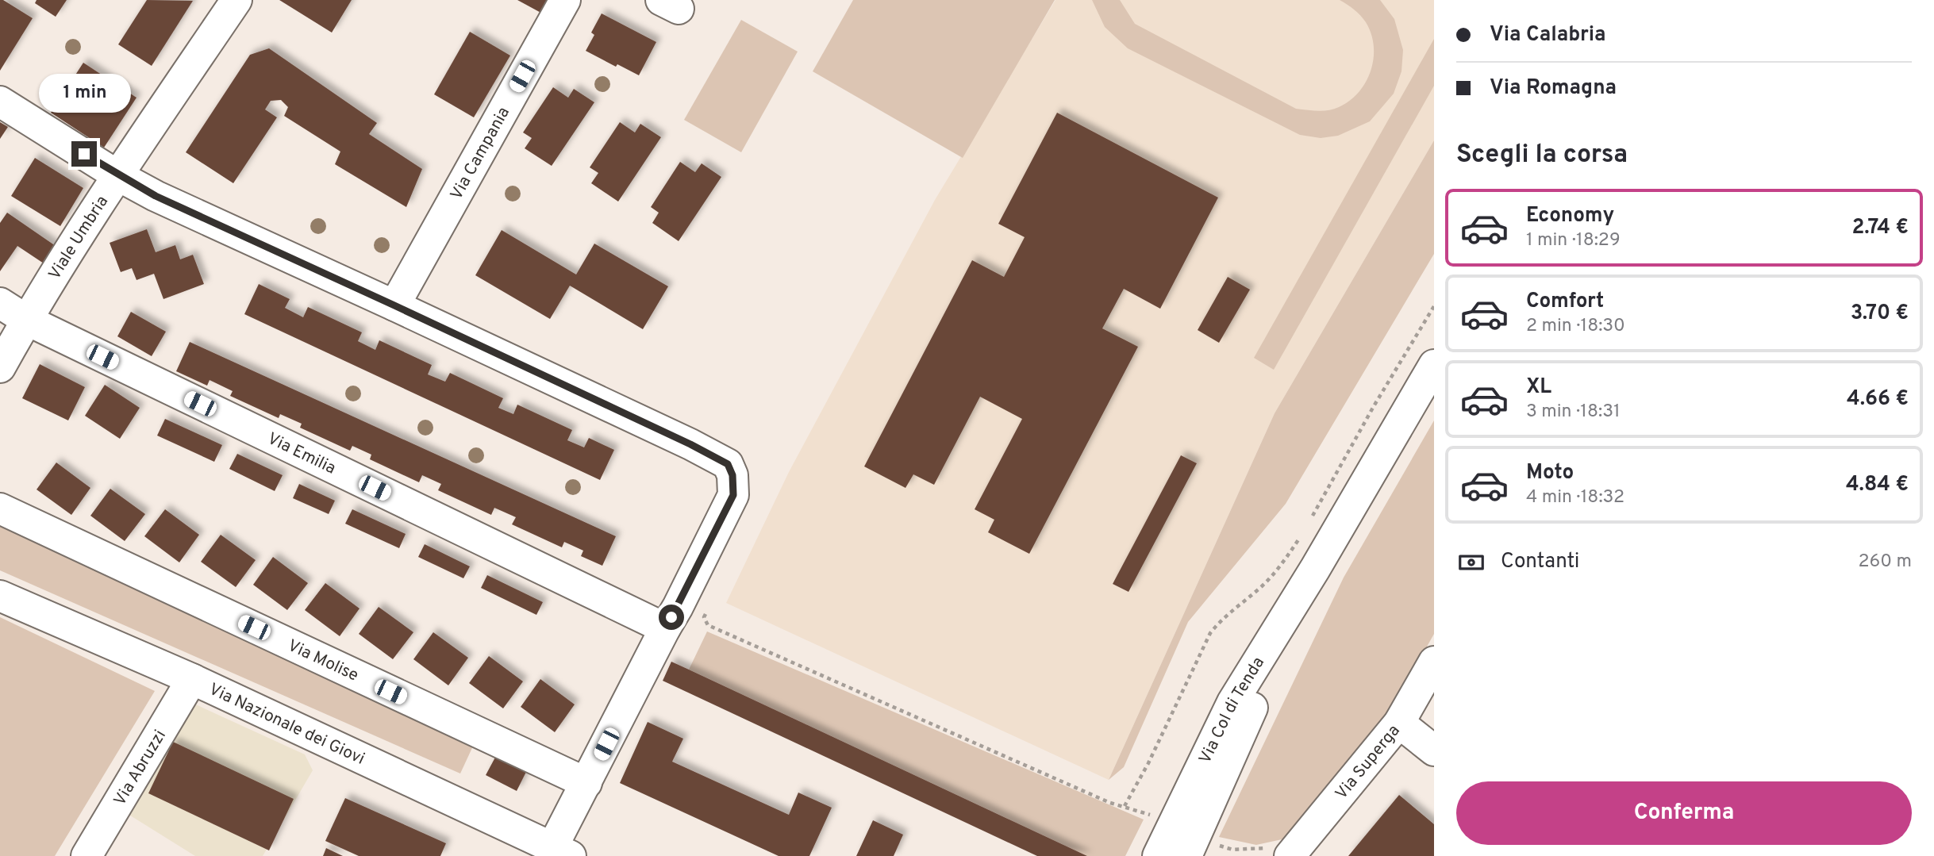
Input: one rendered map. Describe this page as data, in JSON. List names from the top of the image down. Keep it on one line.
{"streets":{"street":["Via Campania","Viale Umbria","Via Emilia","Via Molise","Via Col di Tenda","Via Nazionale dei Giovi","Via Superga","Via Abruzzi"]},"crossings":[["Viale Umbria","Via Emilia"],["Via Nazionale dei Giovi","Via Abruzzi"]],"page":{"banner":["Via Calabria","Via Romagna"],"bubble":"1 min","heading":"Scegli la corsa","list":[{"name":"Economy","note":"1 min · 18:29","value":"2.74 €"},{"name":"Comfort","note":"2 min · 18:30","value":"3.70 €"},{"name":"XL","note":"3 min · 18:31","value":"4.66 €"},{"name":"Moto","note":"4 min · 18:32","value":"4.84 €"}],"pay":["Contanti","260 m"],"buttons":"Conferma"}}
